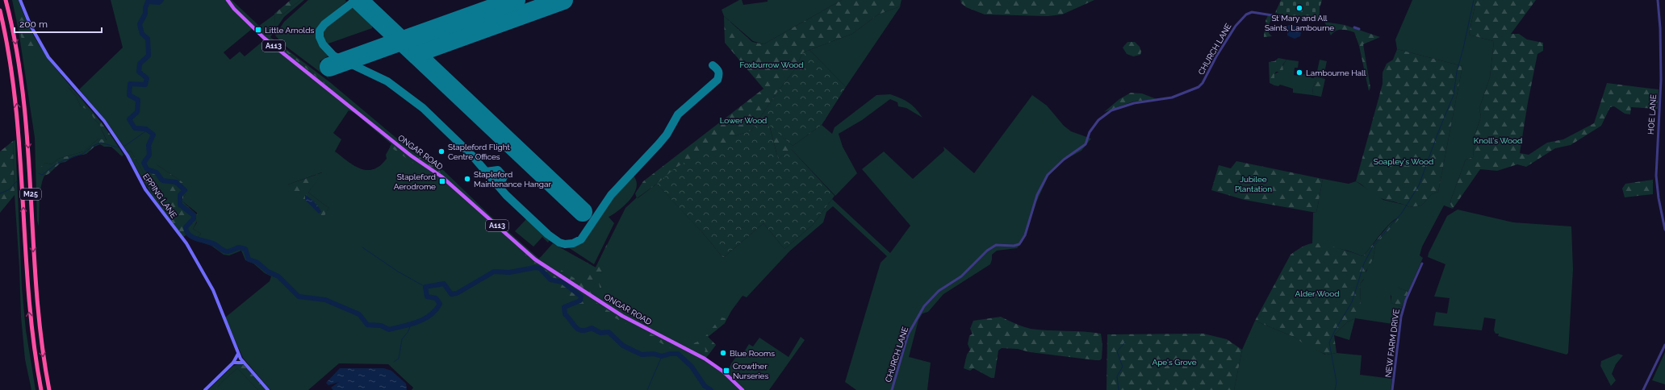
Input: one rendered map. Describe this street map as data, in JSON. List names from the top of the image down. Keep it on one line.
{"streets":{"highway":["M25"],"main road":["A113","ONGAR ROAD"],"street":["CHURCH LANE","HOE LANE","EPPING LANE","NEW FARM DRIVE"]},"parks":["Foxburrow Wood","Lower Wood","Knoll's Wood","Soapley's Wood","Jubilee Plantation","Alder Wood","Ape's Grove"],"places":{"other":["St Mary and All Saints, Lambourne","Lambourne Hall","Stapleford Flight Centre Offices","Stapleford Maintenance Hangar","Blue Rooms"],"transit":["Little Arnolds","Stapleford Aerodrome","Crowther Nurseries"]},"scale_bar":"200 m"}
